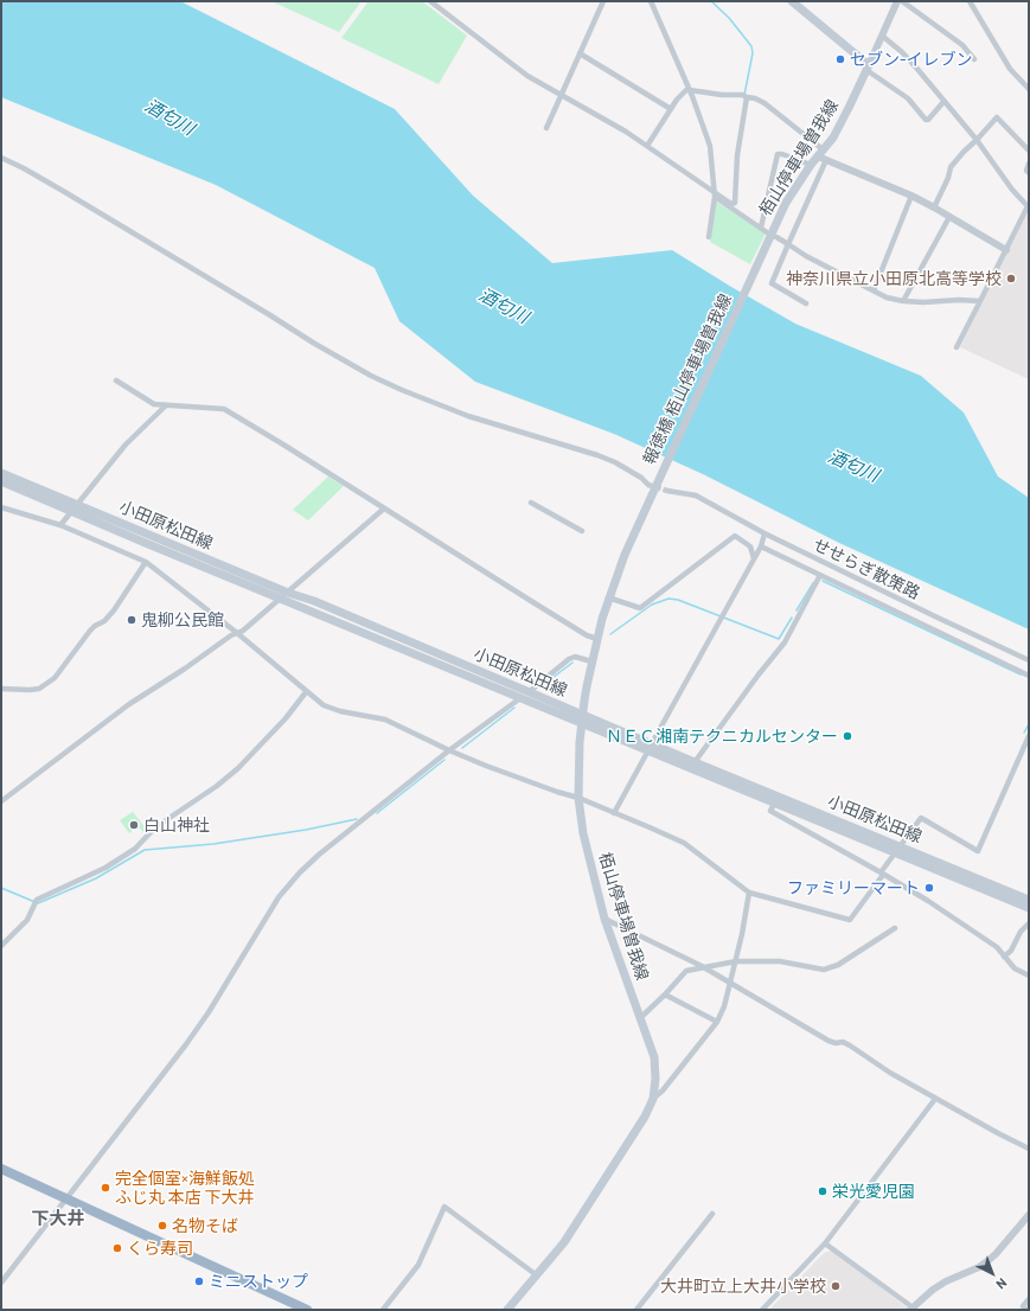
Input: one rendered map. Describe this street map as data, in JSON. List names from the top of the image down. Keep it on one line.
{"streets":{"main road":["栢山停車場曽我線","報徳橋 栢山停車場曽我線","小田原松田線"],"street":["せせらぎ散策路"]},"crossings":[["栢山停車場曽我線","報徳橋 栢山停車場曽我線"],["栢山停車場曽我線","小田原松田線"]],"districts":["下大井"],"water":["酒匂川"],"places":["セブン-イレブン","神奈川県立小田原北高等学校","鬼柳公民館","ＮＥＣ湘南テクニカルセンター","白山神社","ファミリーマート","完全個室×海鮮飯処 ふじ丸 本店 下大井","栄光愛児園","名物そば","くら寿司","ミニストップ","大井町立上大井小学校"],"north":"bottom right"}
